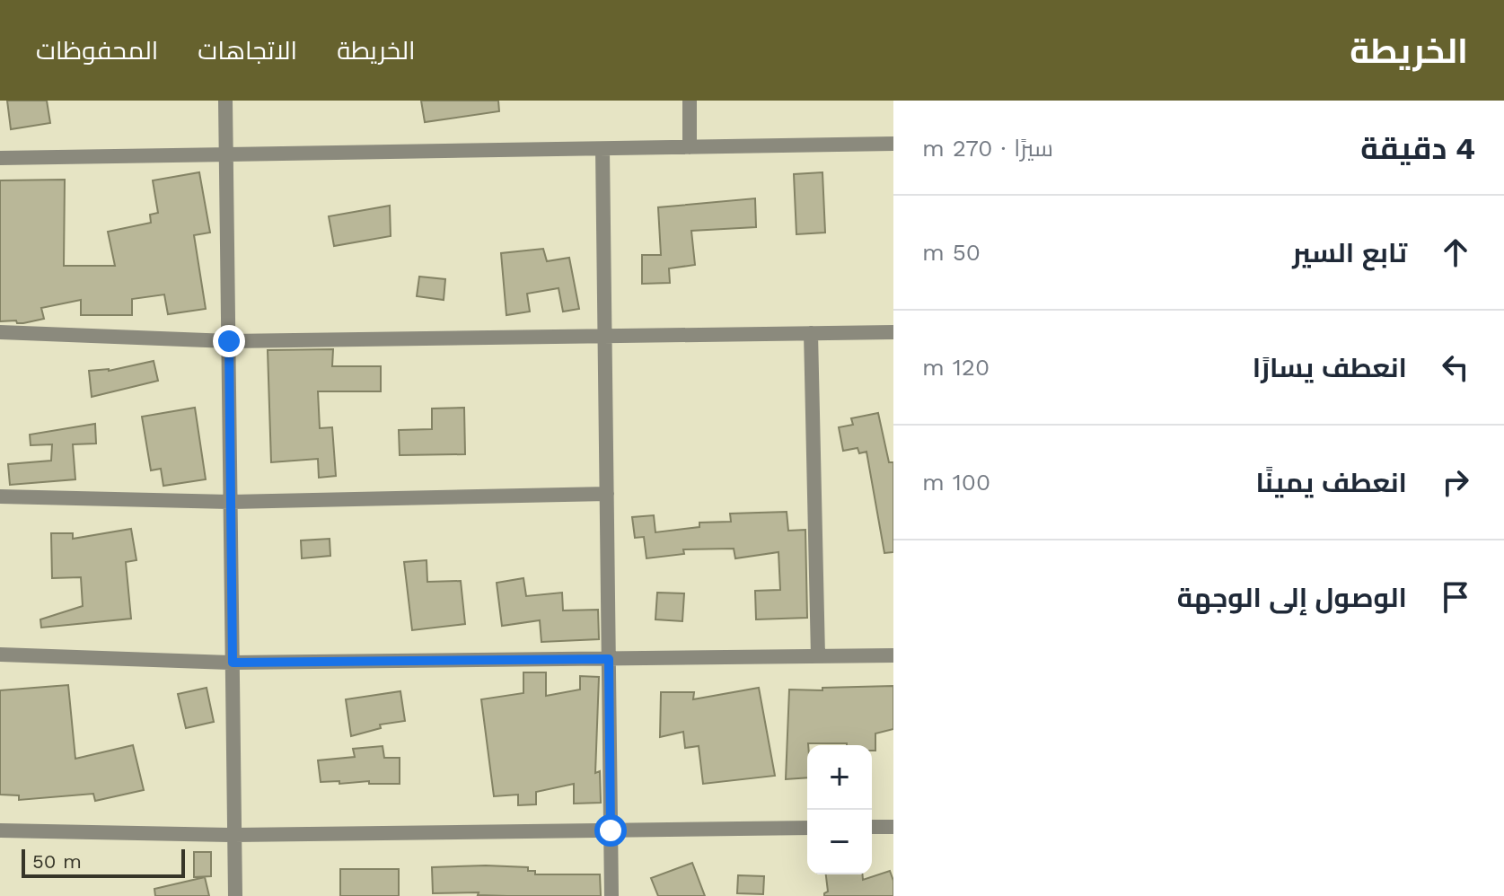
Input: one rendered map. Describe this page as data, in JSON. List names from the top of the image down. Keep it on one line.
{"scale_bar":"50 m","page":{"header":"الخريطة","nav":["الخريطة","الاتجاهات","المحفوظات"],"heading":["4 دقيقة","سيرًا · 270 m"],"list":[["تابع السير","50 m"],["انعطف يسارًا","120 m"],["انعطف يمينًا","100 m"],"الوصول إلى الوجهة"],"map_buttons":["+","−"],"scale":"50 m"}}
